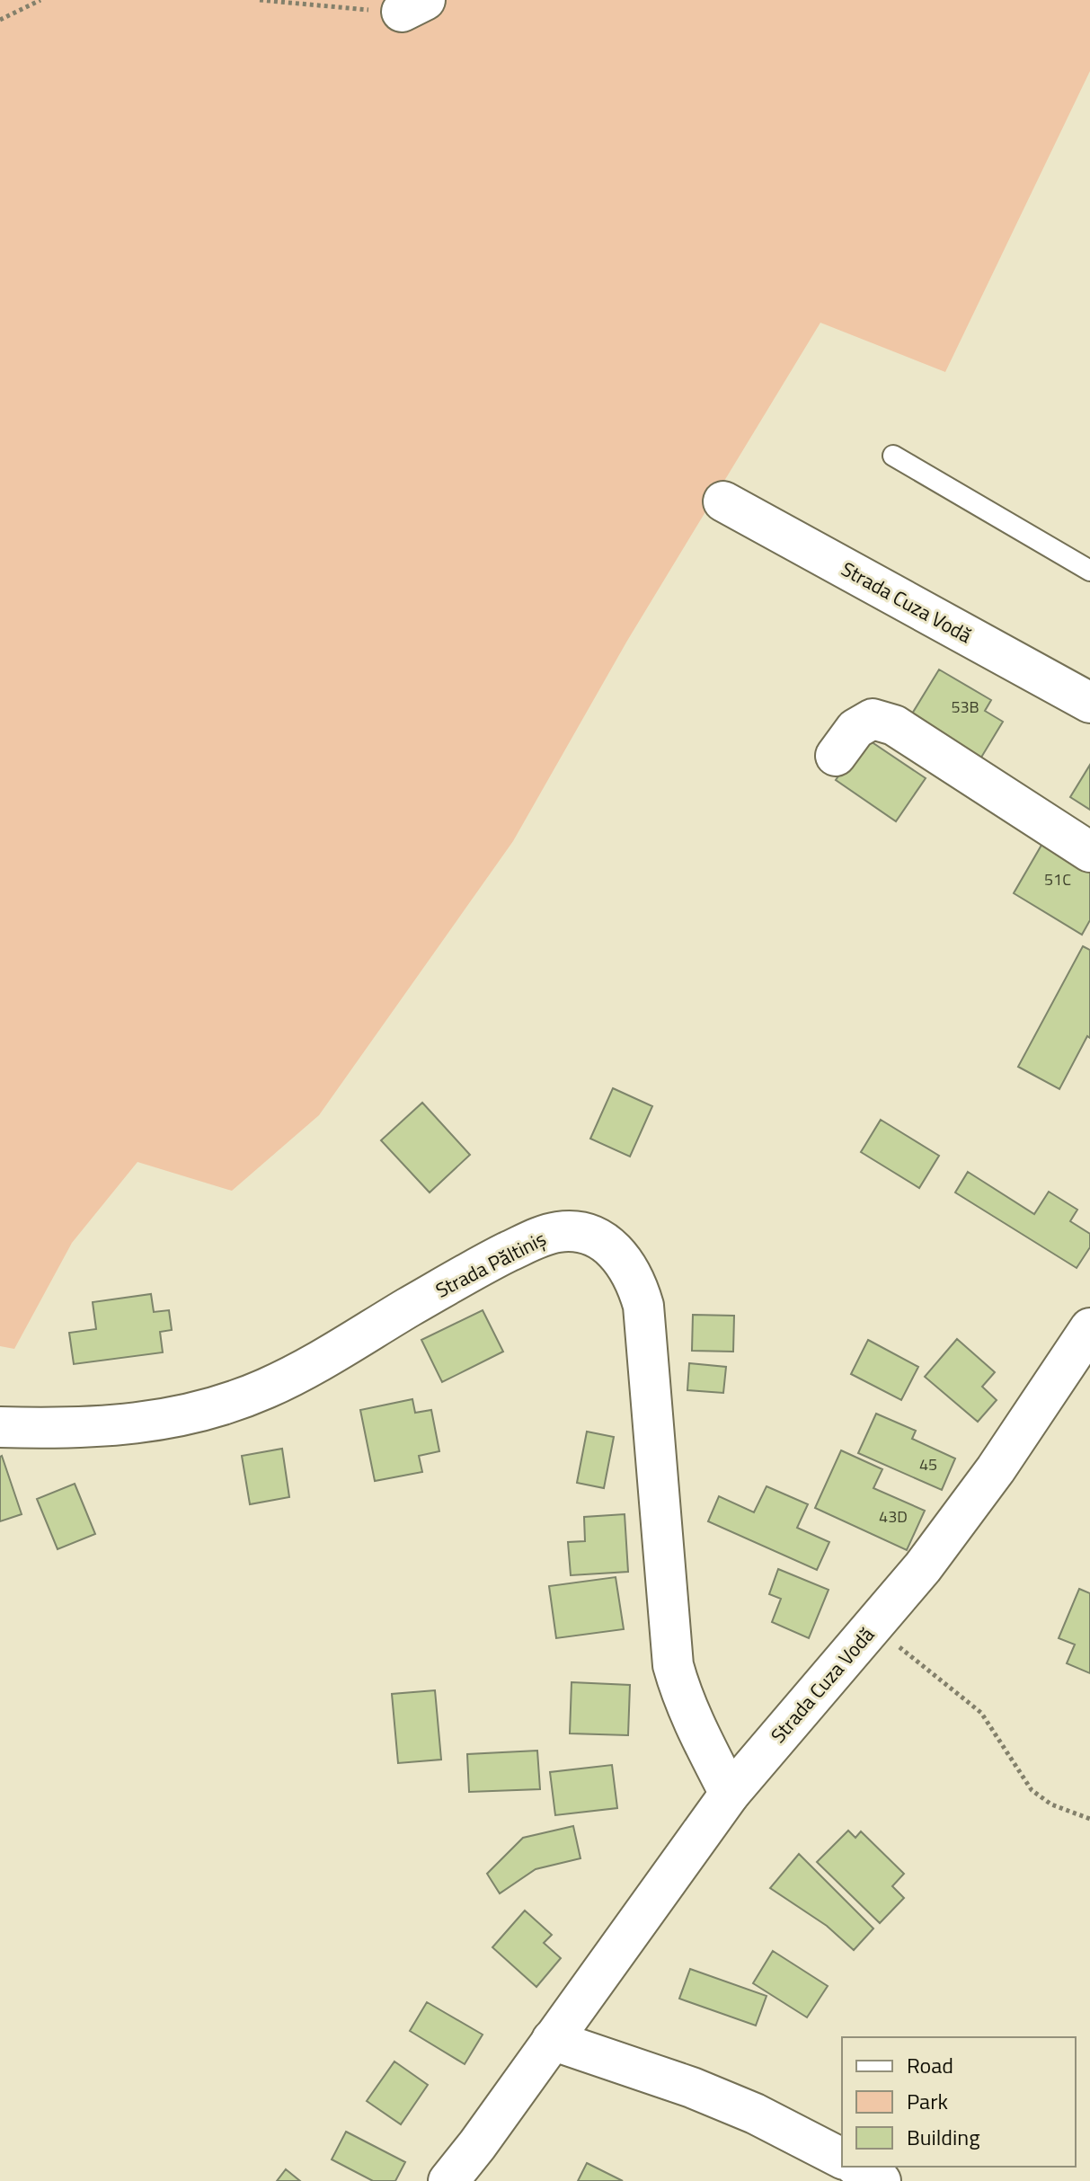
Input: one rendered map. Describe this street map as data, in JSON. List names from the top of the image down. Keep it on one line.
{"streets":{"street":["Strada Cuza Vodă","Strada Păltiniș"]},"crossings":[["Strada Cuza Vodă","Strada Păltiniș"]],"house_numbers":["53B","51C","45","43D"],"legend":["Road","Park","Building"]}
